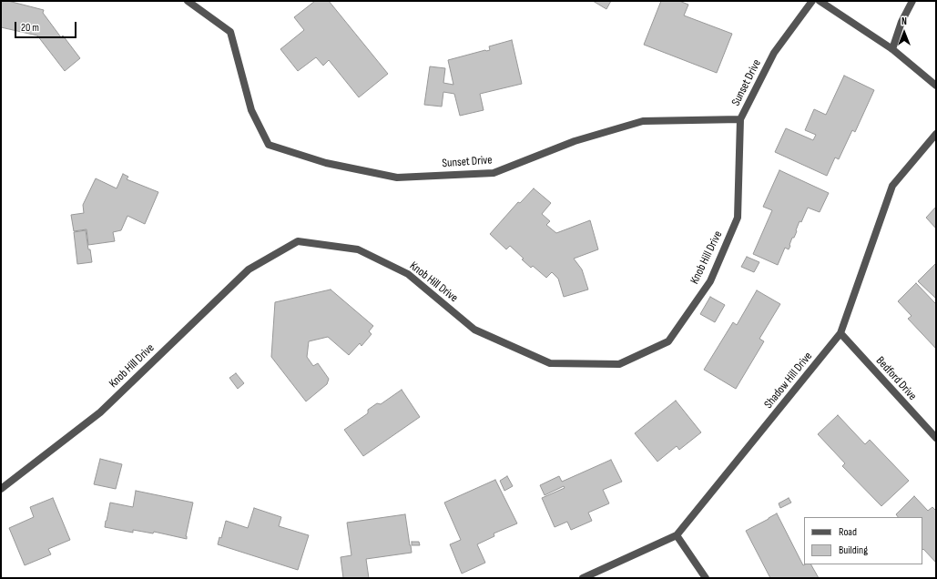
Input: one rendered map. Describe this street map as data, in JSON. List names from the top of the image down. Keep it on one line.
{"streets":{"street":["Sunset Drive","Knob Hill Drive","Bedford Drive","Shadow Hill Drive"]},"crossings":[["Sunset Drive","Knob Hill Drive"],["Bedford Drive","Shadow Hill Drive"]],"legend":["Road","Building"],"scale_bar":"20 m","north":"top"}
